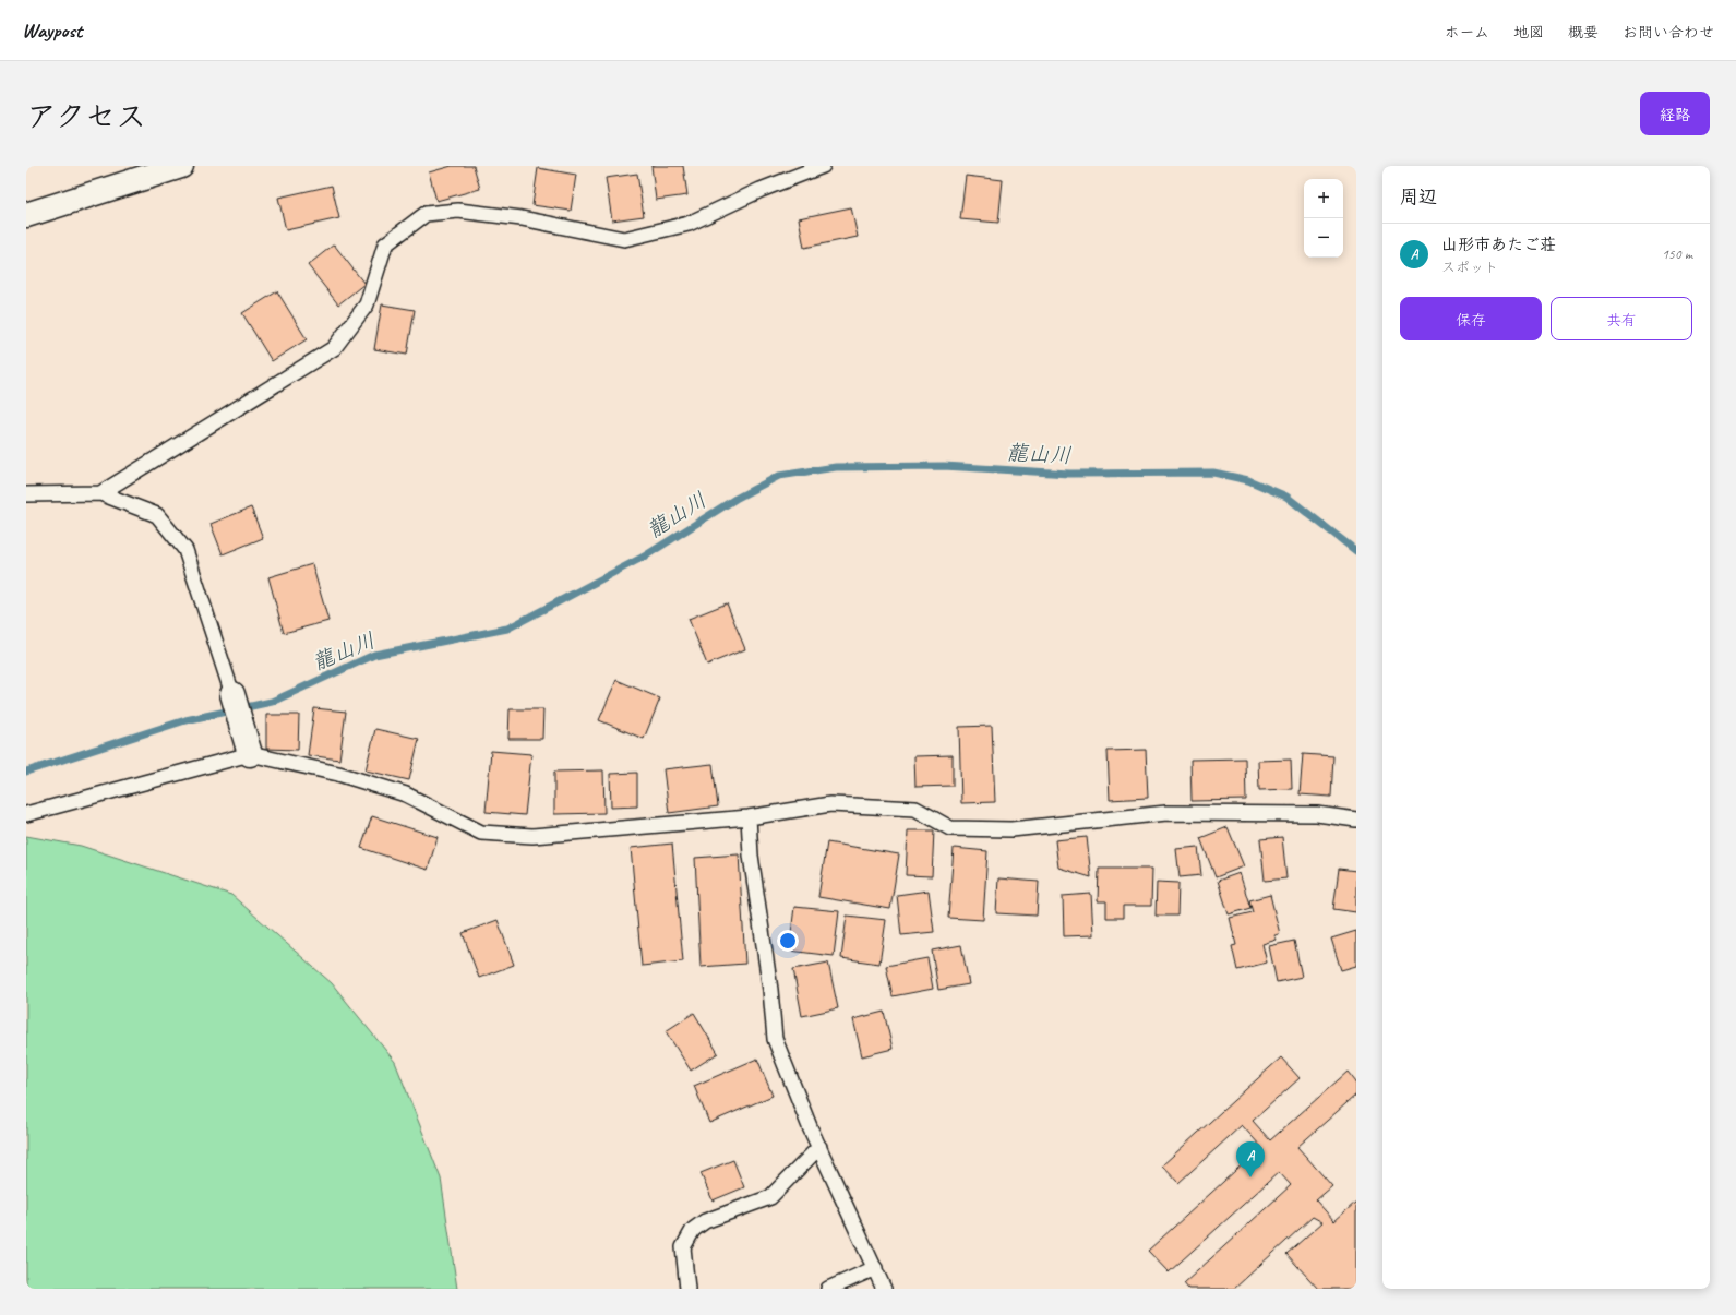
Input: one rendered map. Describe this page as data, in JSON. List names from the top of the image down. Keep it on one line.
{"water":["龍山川"],"page":{"header":"Waypost","nav":["ホーム","地図","概要","お問い合わせ"],"title":"アクセス","buttons":["経路",["保存","共有"]],"heading":"周辺","map_buttons":["+","−"],"list":[{"mark":"A","name":"山形市あたご荘","note":"スポット","value":"150 m"}],"pins":"A"}}
